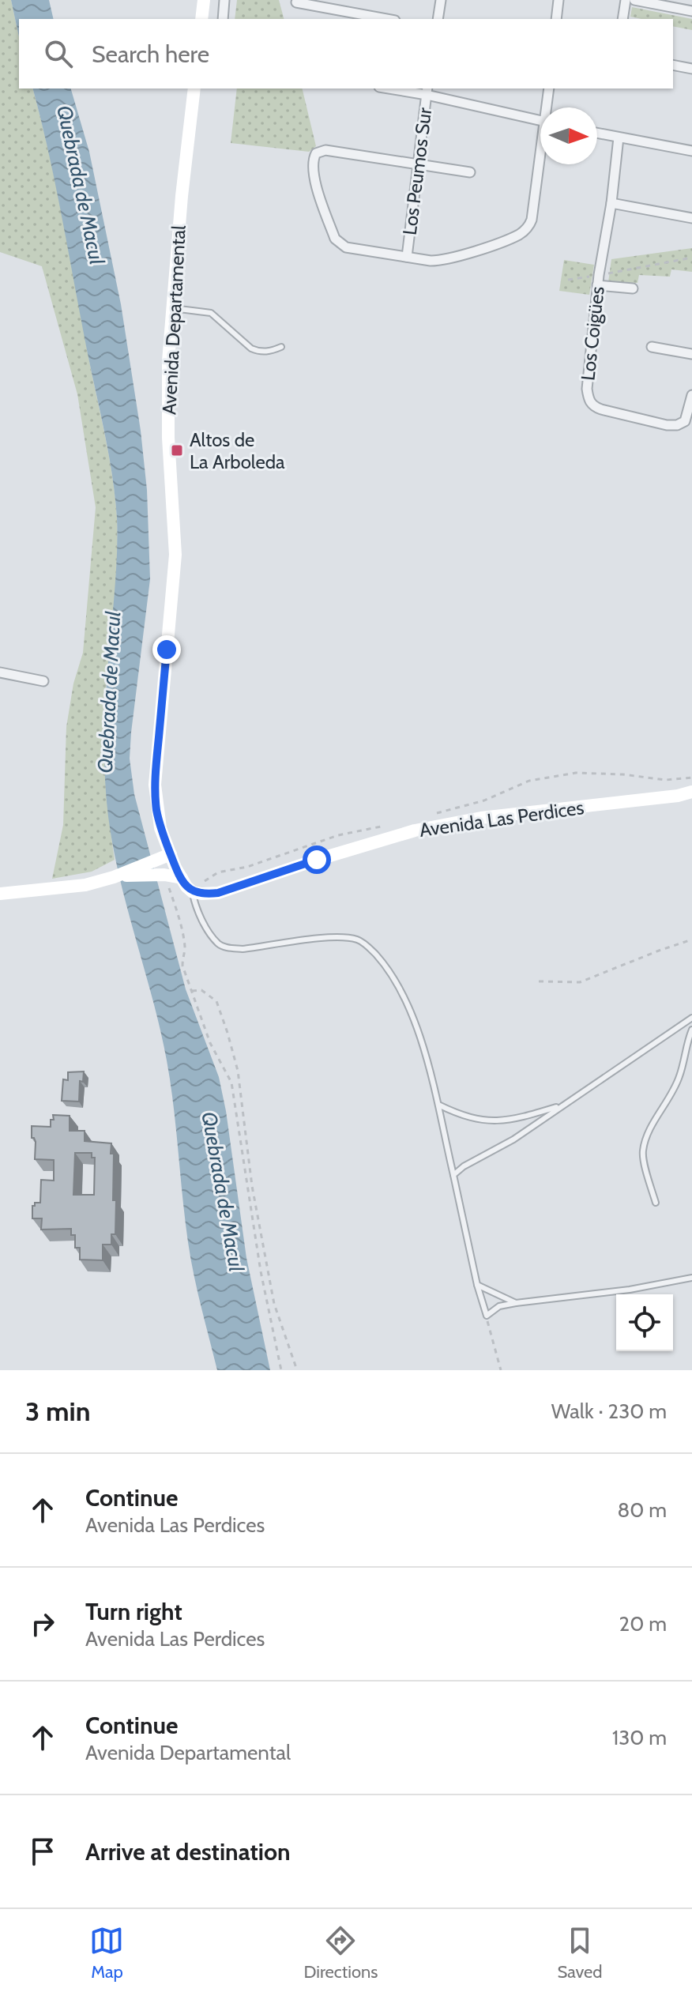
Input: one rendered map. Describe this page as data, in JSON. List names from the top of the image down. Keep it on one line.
{"streets":{"street":["Los Peumos Sur","Avenida Departamental","Los Coigües","Avenida Las Perdices"]},"water":["Quebrada de Macul"],"places":{"transit":["Altos de La Arboleda"]},"north":"right","page":{"search":"Search here","heading":["3 min","Walk · 230 m"],"list":[["Continue","Avenida Las Perdices","80 m"],["Turn right","Avenida Las Perdices","20 m"],["Continue","Avenida Departamental","130 m"],"Arrive at destination"],"nav":["Map","Directions","Saved"]}}
